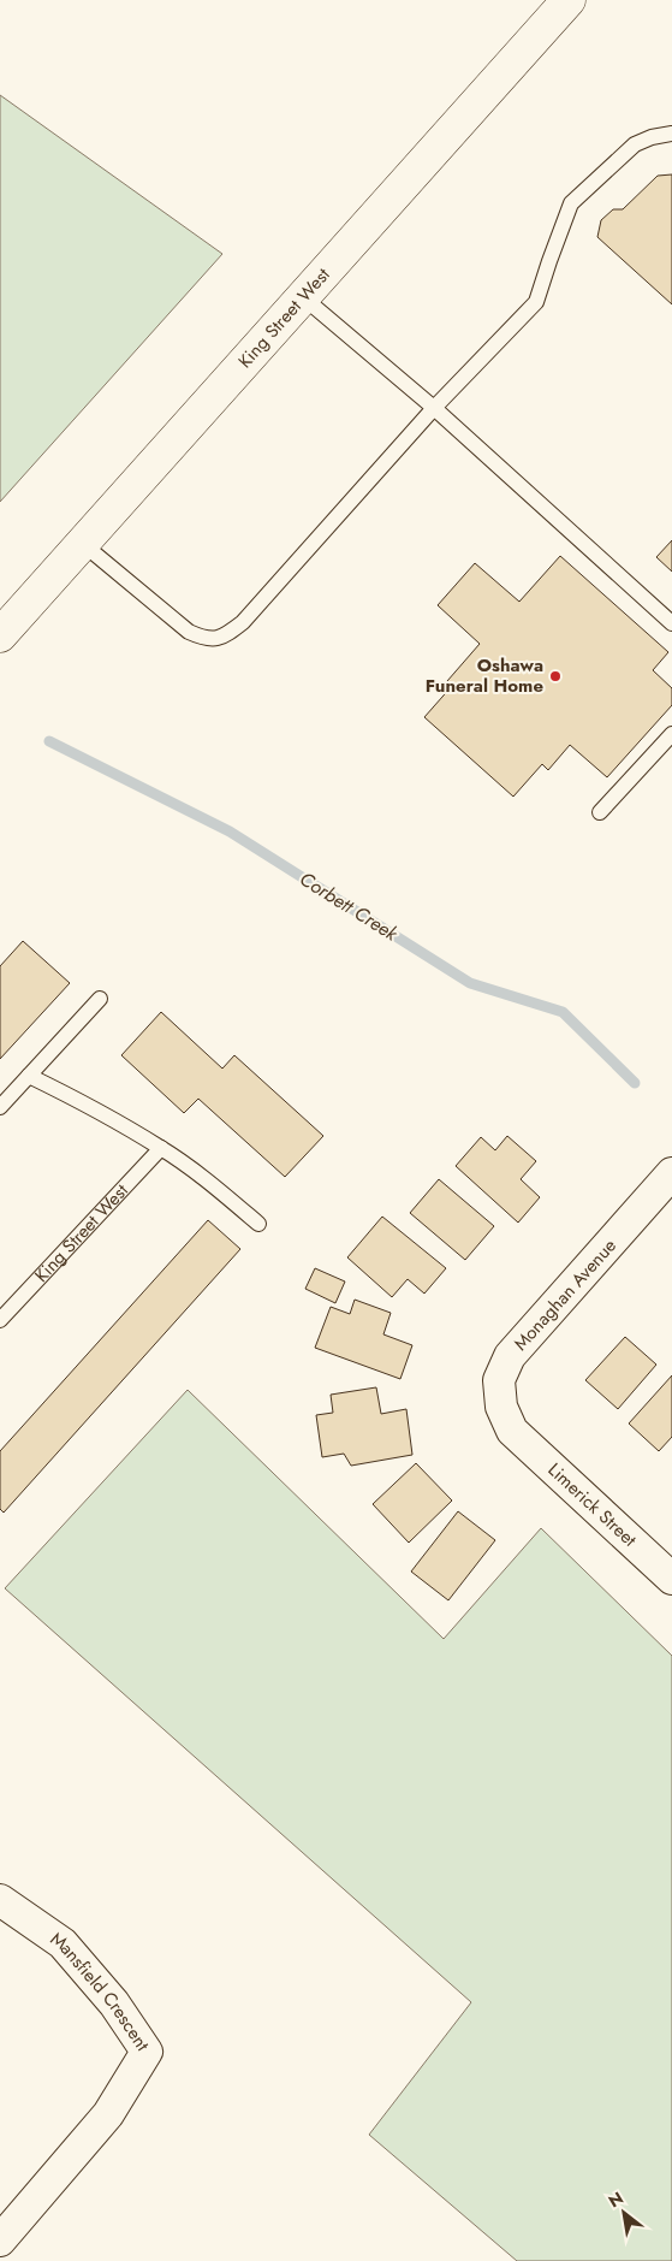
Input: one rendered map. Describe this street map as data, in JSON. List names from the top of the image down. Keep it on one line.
{"streets":{"main road":["King Street West"],"street":["Monaghan Avenue","Limerick Street","Mansfield Crescent"]},"crossings":[["Monaghan Avenue","Limerick Street"]],"water":["Corbett Creek"],"places":["Oshawa Funeral Home"],"north":"top left"}
